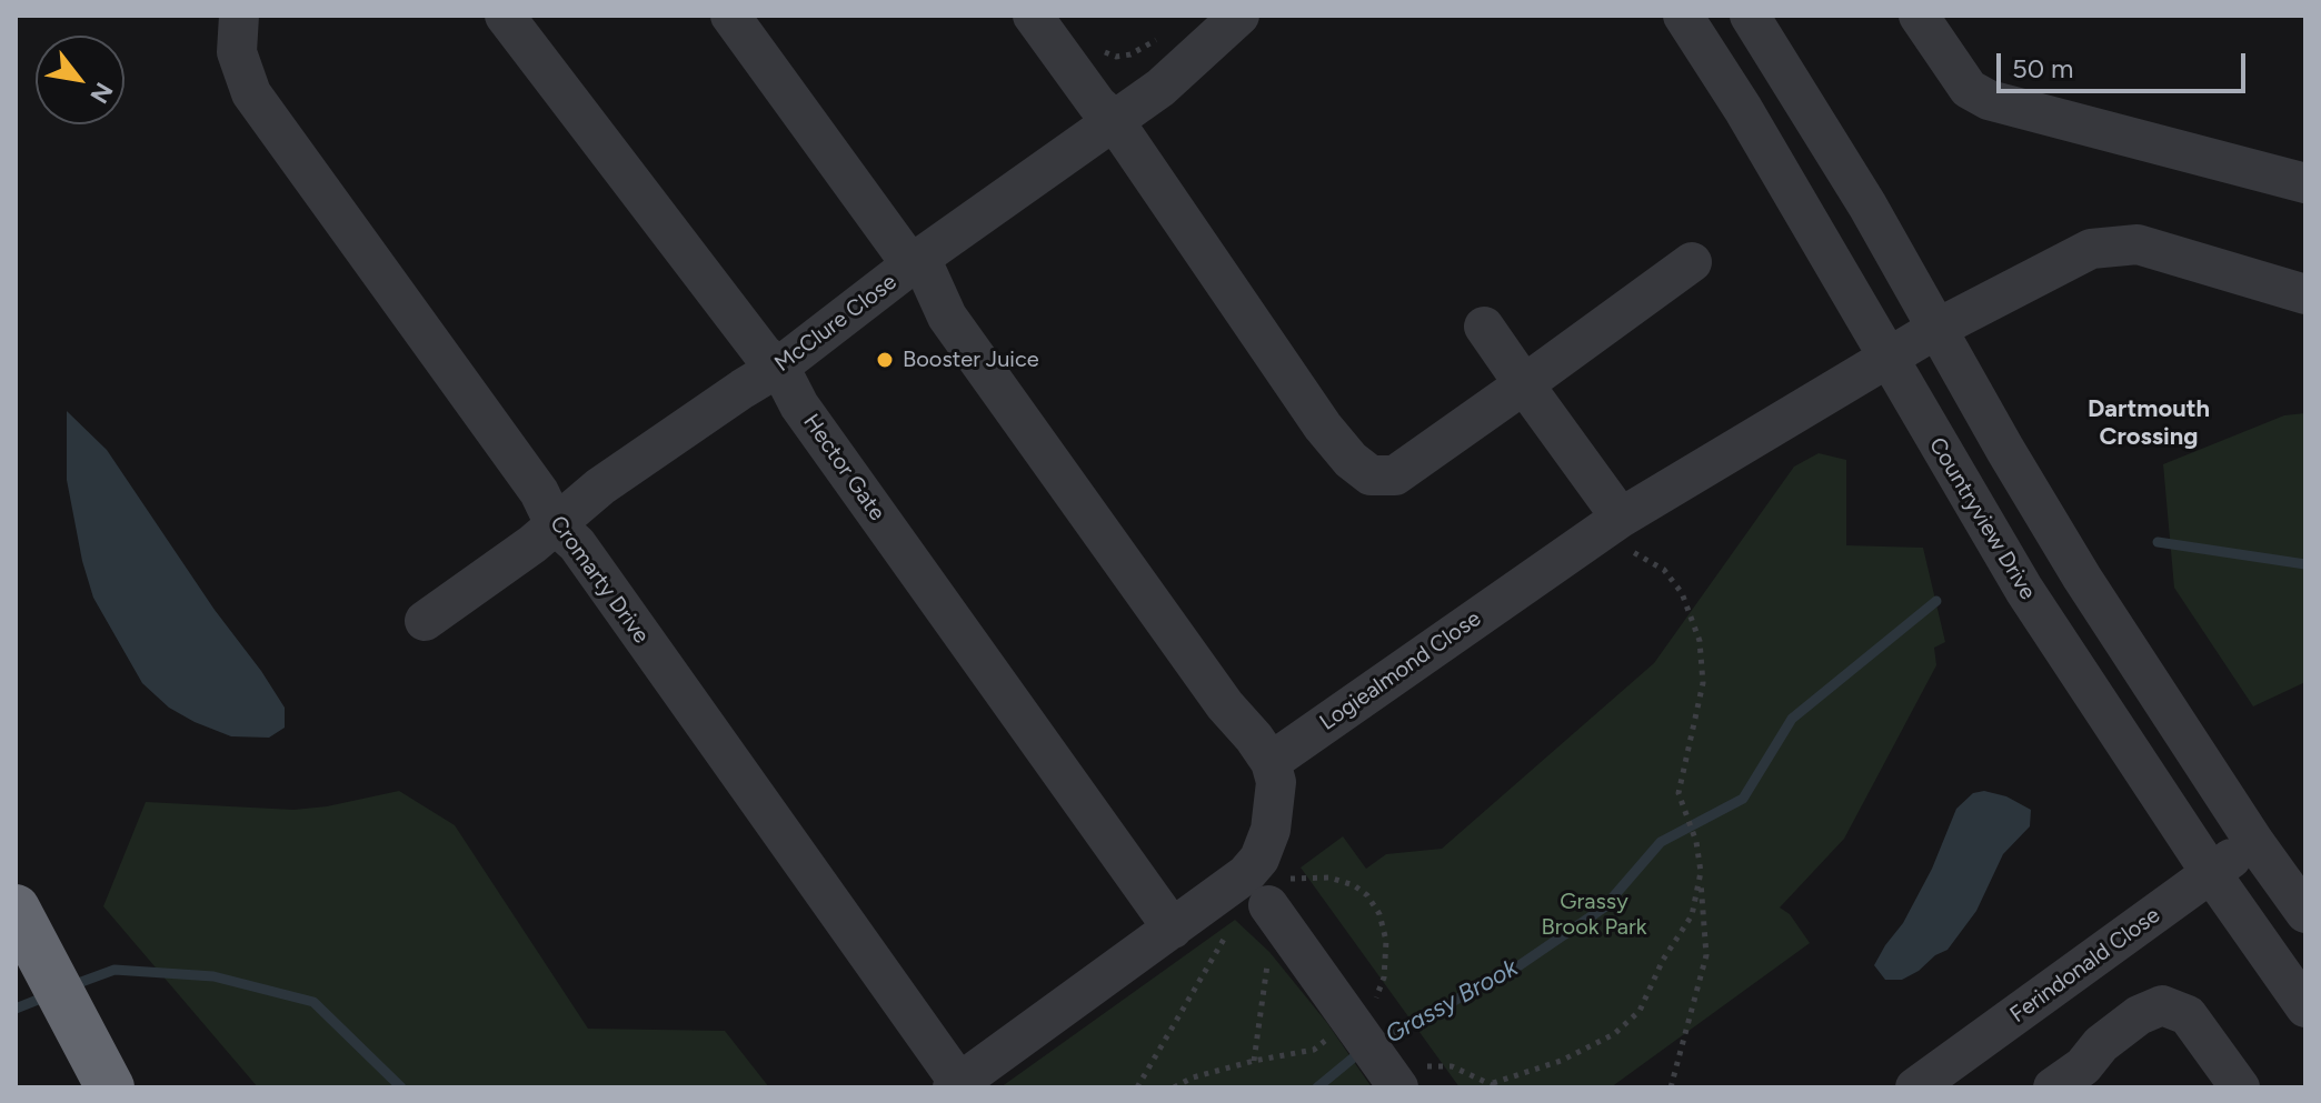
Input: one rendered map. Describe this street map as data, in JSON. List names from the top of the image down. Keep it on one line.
{"streets":{"street":["McClure Close","Hector Gate","Countryview Drive","Cromarty Drive","Logiealmond Close","Ferindonald Close"]},"crossings":[["McClure Close","Hector Gate"],["McClure Close","Cromarty Drive"],["Countryview Drive","Logiealmond Close"],["Countryview Drive","Ferindonald Close"]],"districts":["Dartmouth Crossing"],"water":["Grassy Brook"],"parks":["Grassy Brook Park"],"places":["Booster Juice"],"scale_bar":"50 m","north":"bottom right"}
